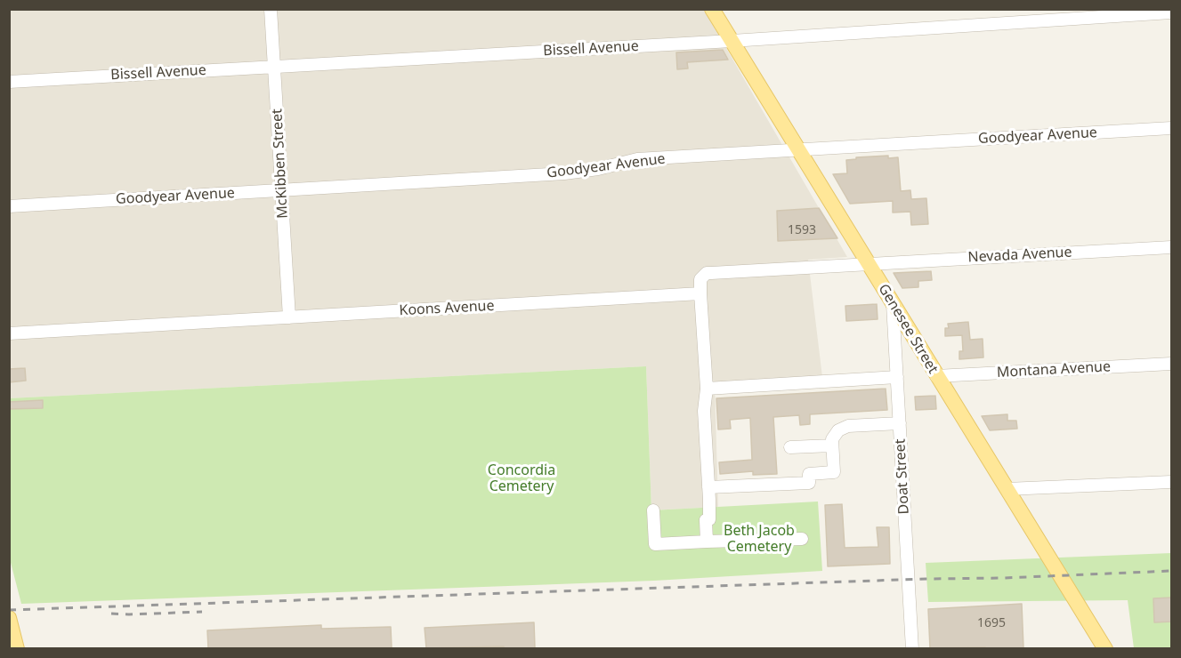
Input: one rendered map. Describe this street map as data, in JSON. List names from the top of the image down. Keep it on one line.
{"streets":{"main road":["Genesee Street"],"street":["Bissell Avenue","Goodyear Avenue","McKibben Street","Nevada Avenue","Koons Avenue","Montana Avenue","Doat Street"]},"crossings":[["Bissell Avenue","McKibben Street"],["Bissell Avenue","Genesee Street"],["Goodyear Avenue","McKibben Street"],["Goodyear Avenue","Genesee Street"],["McKibben Street","Koons Avenue"],["Nevada Avenue","Genesee Street"],["Genesee Street","Montana Avenue"],["Genesee Street","Doat Street"]],"parks":["Concordia Cemetery","Beth Jacob Cemetery"],"house_numbers":["1593","1695"]}
